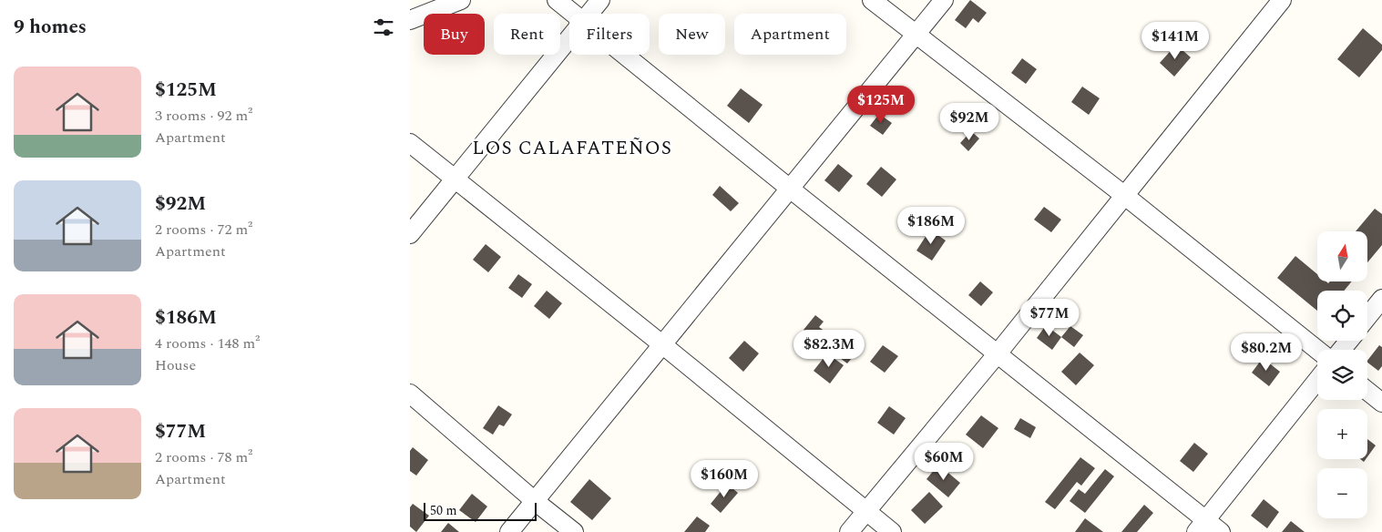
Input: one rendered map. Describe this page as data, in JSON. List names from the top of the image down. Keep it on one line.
{"districts":["LOS CALAFATEÑOS"],"scale_bar":"50 m","north":"top","page":{"heading":"9 homes","chip":["Buy","Rent","Filters","New","Apartment"],"price":["$141M","$125M","$92M","$186M","$77M","$82.3M","$80.2M","$60M","$160M"],"list":[{"name":"$125M","note":"3 rooms · 92 m² · Apartment"},{"name":"$92M","note":"2 rooms · 72 m² · Apartment"},{"name":"$186M","note":"4 rooms · 148 m² · House"},{"name":"$77M","note":"2 rooms · 78 m² · Apartment"}],"map_buttons":["+","−"],"scale":"50 m"}}
